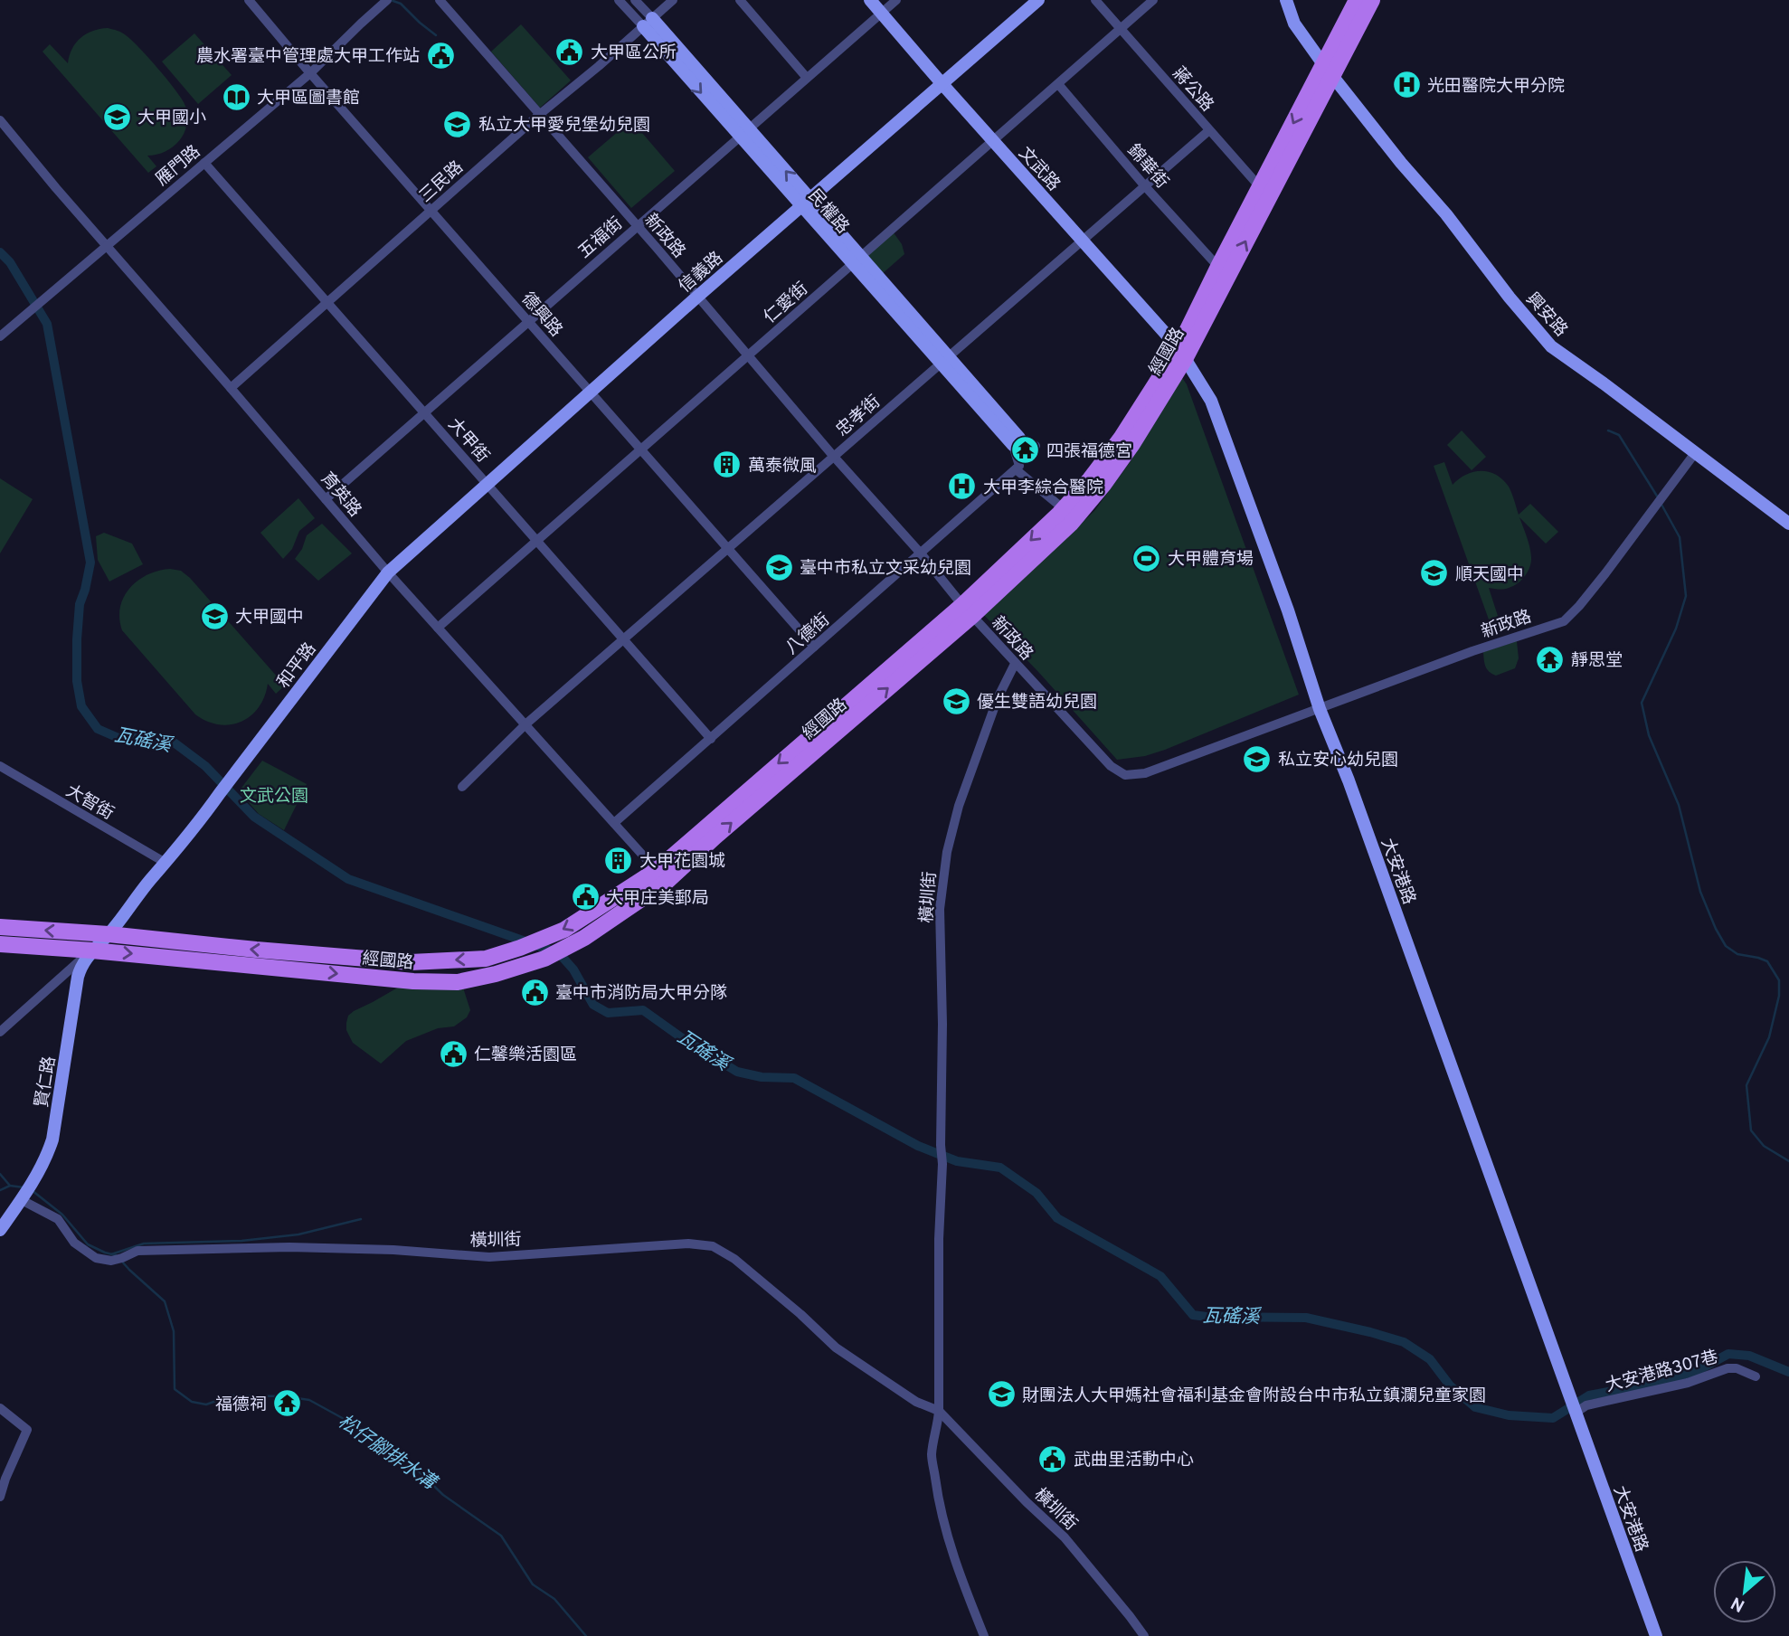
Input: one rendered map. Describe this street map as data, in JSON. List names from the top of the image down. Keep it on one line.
{"streets":{"main road":["經國路"],"street":["蔣公路","雁門路","錦華街","文武路","三民路","民權路","新政路","五福街","信義路","仁愛街","德興路","興安路","忠孝街","大甲街","育英路","八德街","和平路","大智街","大安港路","橫圳街","賢仁路","大安港路307巷"]},"crossings":[["蔣公路","仁愛街"],["蔣公路","經國路"],["蔣公路","忠孝街"],["雁門路","德興路"],["雁門路","大甲街"],["雁門路","育英路"],["錦華街","仁愛街"],["錦華街","經國路"],["錦華街","忠孝街"],["文武路","五福街"],["文武路","信義路"],["文武路","仁愛街"],["文武路","經國路"],["文武路","忠孝街"],["文武路","大安港路"],["三民路","民權路"],["三民路","新政路"],["三民路","德興路"],["三民路","大甲街"],["三民路","育英路"],["民權路","五福街"],["民權路","信義路"],["民權路","仁愛街"],["民權路","忠孝街"],["新政路","五福街"],["新政路","信義路"],["新政路","仁愛街"],["新政路","興安路"],["新政路","經國路"],["新政路","忠孝街"],["新政路","八德街"],["新政路","大安港路"],["新政路","橫圳街"],["五福街","德興路"],["五福街","大甲街"],["五福街","育英路"],["信義路","德興路"],["信義路","大甲街"],["信義路","育英路"],["信義路","和平路"],["仁愛街","德興路"],["仁愛街","大甲街"],["仁愛街","育英路"],["德興路","忠孝街"],["德興路","八德街"],["興安路","經國路"],["經國路","育英路"],["經國路","大安港路"],["經國路","賢仁路"],["忠孝街","大甲街"],["忠孝街","育英路"],["大甲街","八德街"],["育英路","八德街"],["育英路","和平路"],["和平路","大智街"],["大安港路","大安港路307巷"],["橫圳街","賢仁路"]],"water":["瓦磘溪","松仔腳排水溝"],"parks":["文武公園"],"places":{"public building":["大甲區公所","農水署臺中管理處大甲工作站","大甲庄美郵局","臺中市消防局大甲分隊","仁馨樂活園區","武曲里活動中心"],"hospital":["光田醫院大甲分院","大甲李綜合醫院"],"library":["大甲區圖書館"],"school or university":["大甲國小","私立大甲愛兒堡幼兒園","臺中市私立文采幼兒園","順天國中","大甲國中","優生雙語幼兒園","私立安心幼兒園","財團法人大甲媽社會福利基金會附設台中市私立鎮瀾兒童家園"],"temple":["四張福德宮","靜思堂","福德祠"],"building":["萬泰微風","大甲花園城"],"sports":["大甲體育場"]},"north":"bottom left"}
